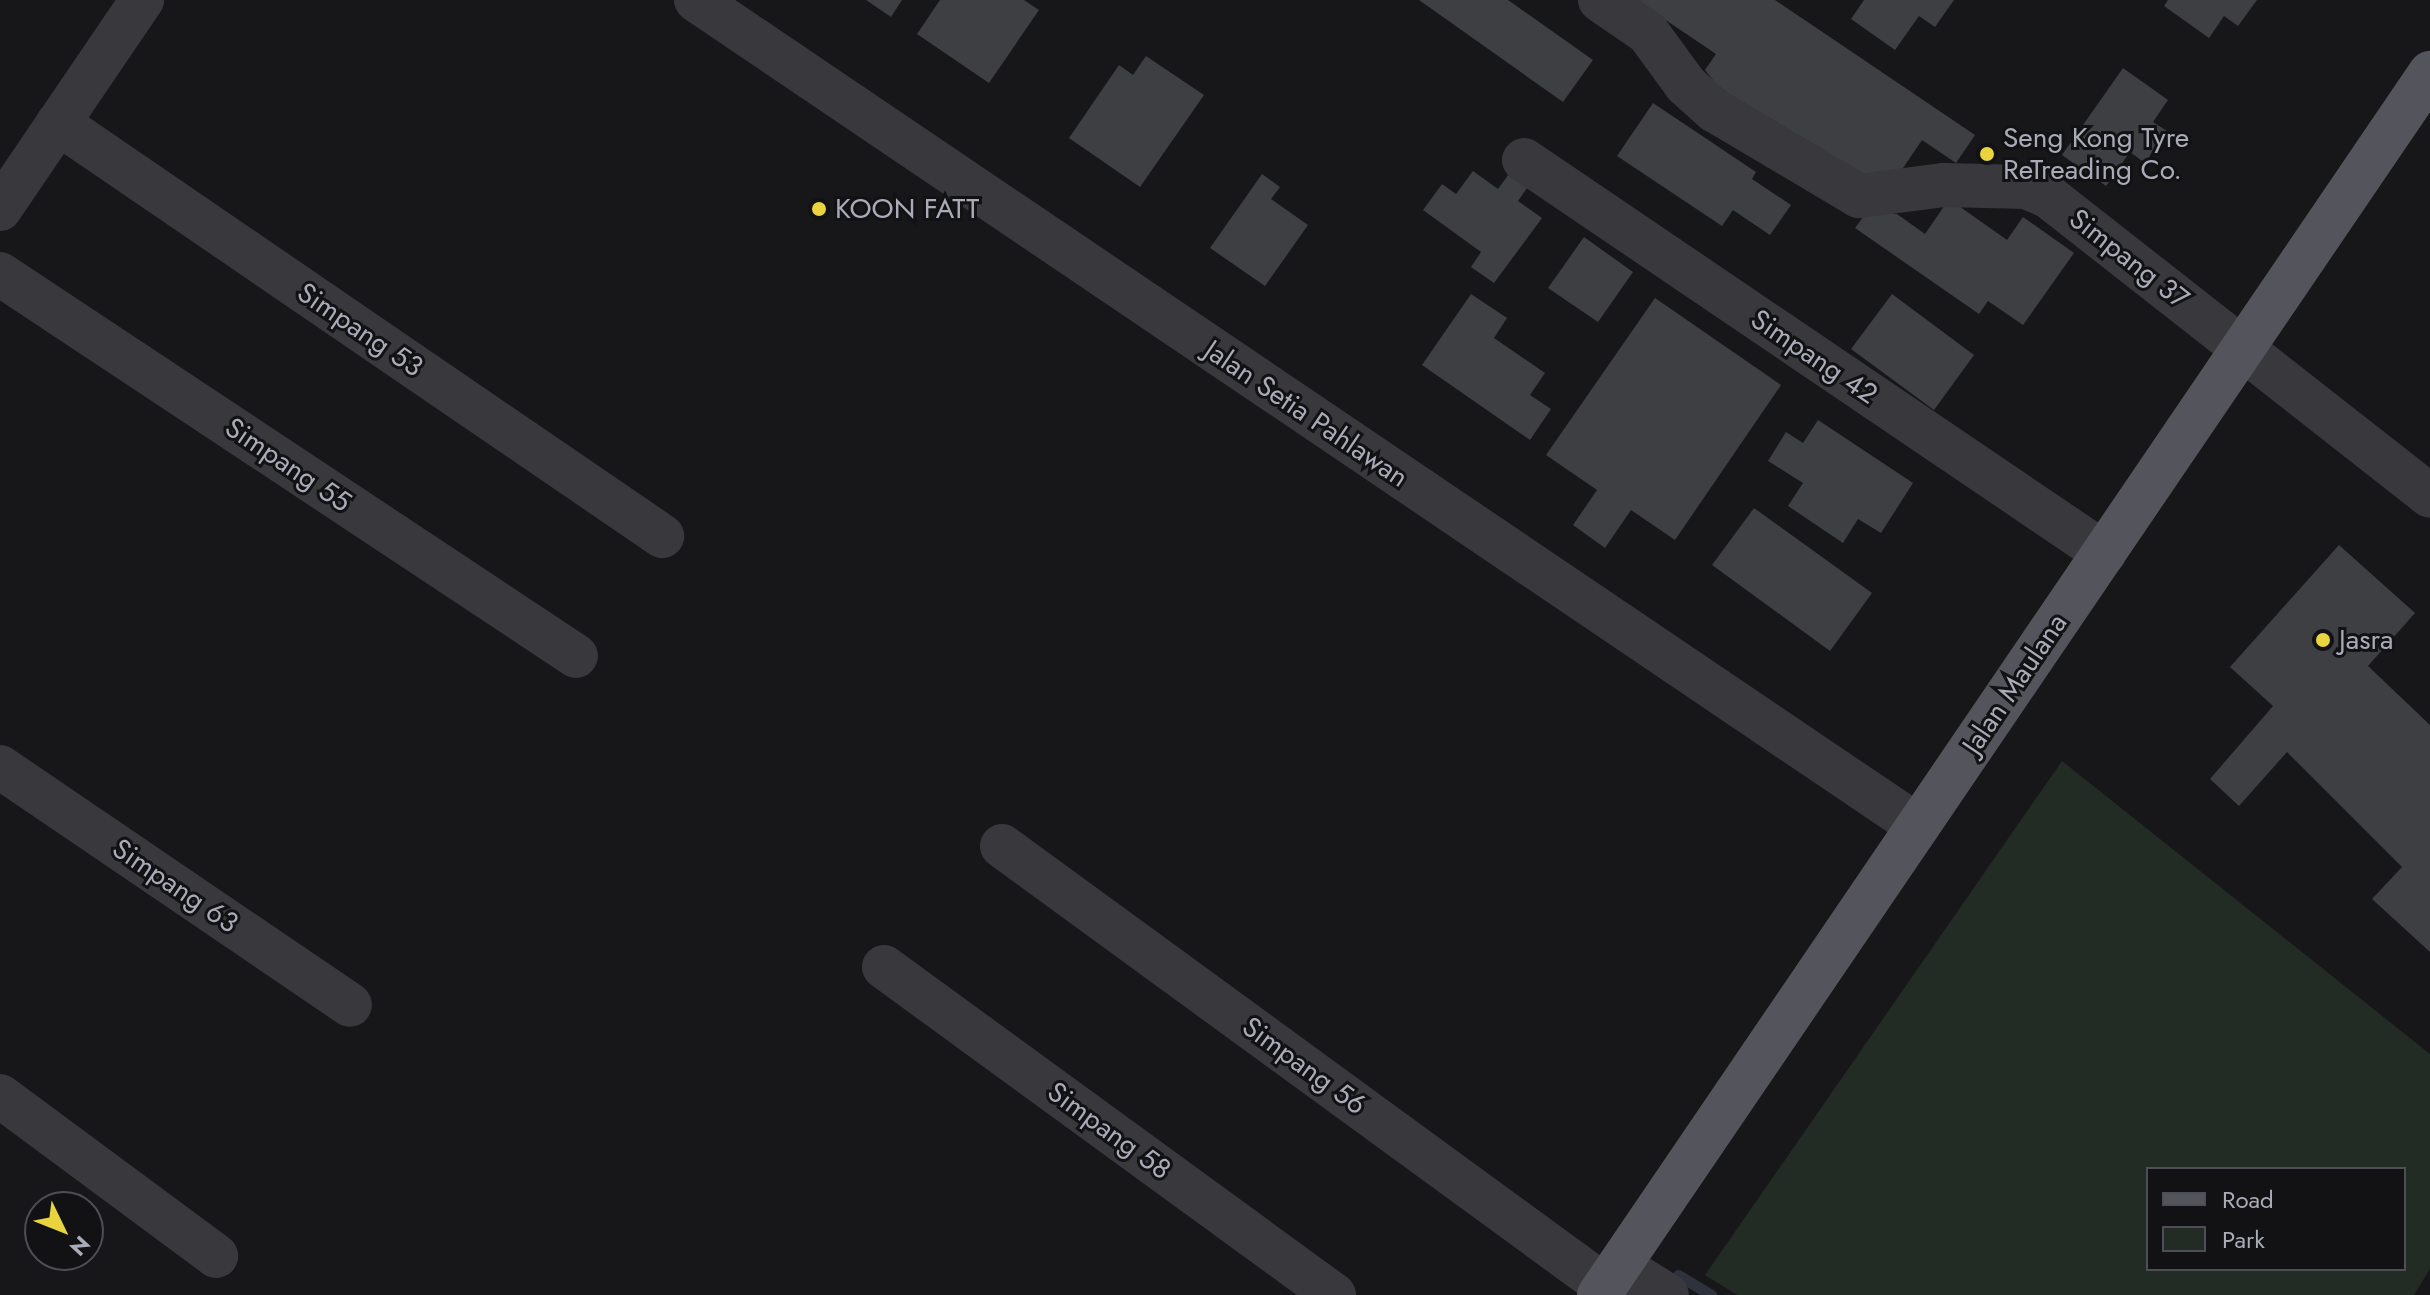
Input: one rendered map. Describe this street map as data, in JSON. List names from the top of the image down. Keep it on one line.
{"streets":{"main road":["Jalan Maulana"],"street":["Simpang 37","Simpang 53","Simpang 42","Jalan Setia Pahlawan","Simpang 55","Simpang 63","Simpang 56","Simpang 58"]},"crossings":[["Simpang 37","Jalan Maulana"],["Simpang 42","Jalan Maulana"],["Jalan Setia Pahlawan","Jalan Maulana"],["Jalan Maulana","Simpang 56"]],"places":["Seng Kong Tyre ReTreading Co.","KOON FATT","Jasra"],"legend":["Road","Park"],"north":"bottom right"}
